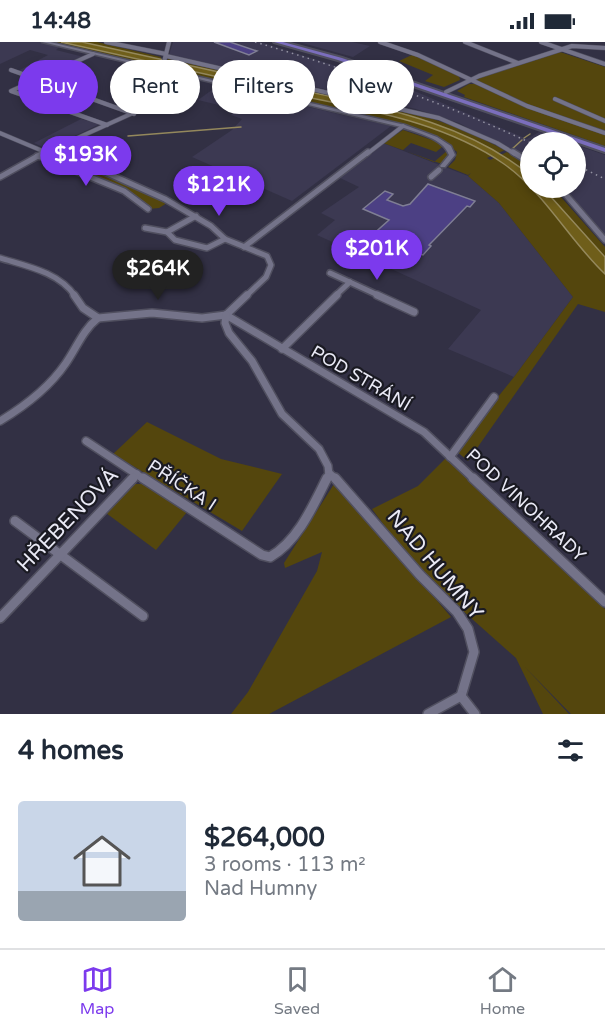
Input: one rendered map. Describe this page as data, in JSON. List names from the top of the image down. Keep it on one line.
{"streets":{"street":["POD STRÁNÍ","PŘÍČKA I","POD VINOHRADY","HŘEBENOVÁ","NAD HUMNY"]},"crossings":[["POD STRÁNÍ","POD VINOHRADY"],["POD STRÁNÍ","NAD HUMNY"],["PŘÍČKA I","HŘEBENOVÁ"],["PŘÍČKA I","NAD HUMNY"]],"page":{"status":"14:48","chip":["Buy","Rent","Filters","New"],"price":["$193K","$121K","$201K","$264K"],"heading":"4 homes","list":[{"name":"$264,000","note":"3 rooms · 113 m² · Nad Humny"}],"tabs":["Map","Saved","Home"]}}
